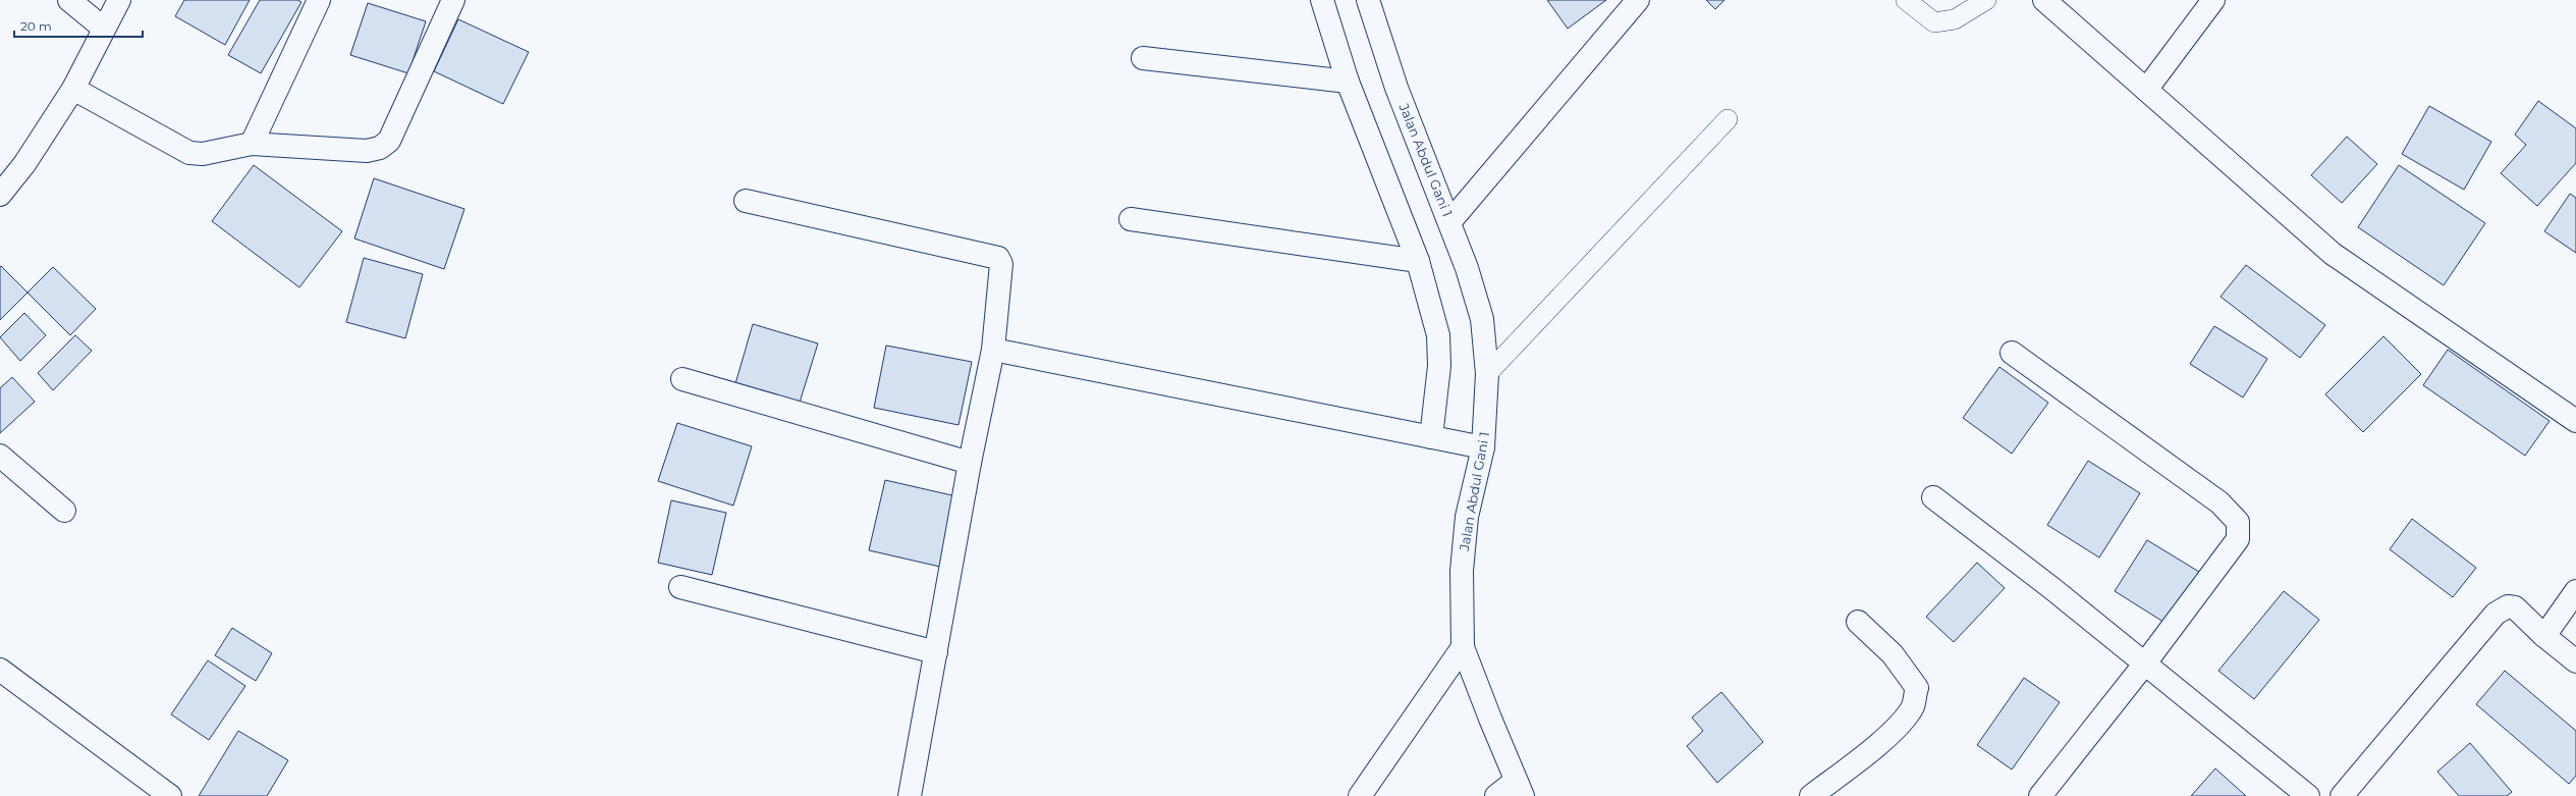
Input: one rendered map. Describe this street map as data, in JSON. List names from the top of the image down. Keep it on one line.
{"streets":{"street":["Jalan Abdul Gani 1"]},"scale_bar":"20 m"}
